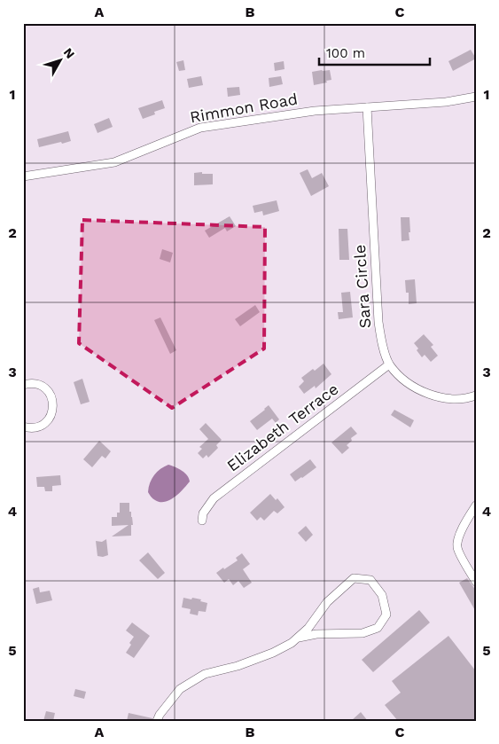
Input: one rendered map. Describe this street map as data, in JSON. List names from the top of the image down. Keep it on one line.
{"streets":{"street":["Rimmon Road","Sara Circle","Elizabeth Terrace"]},"crossings":[["Rimmon Road","Sara Circle"],["Sara Circle","Elizabeth Terrace"]],"scale_bar":"100 m","north":"top right","grid":{"columns":["A","B","C"],"rows":["1","2","3","4","5"]}}
